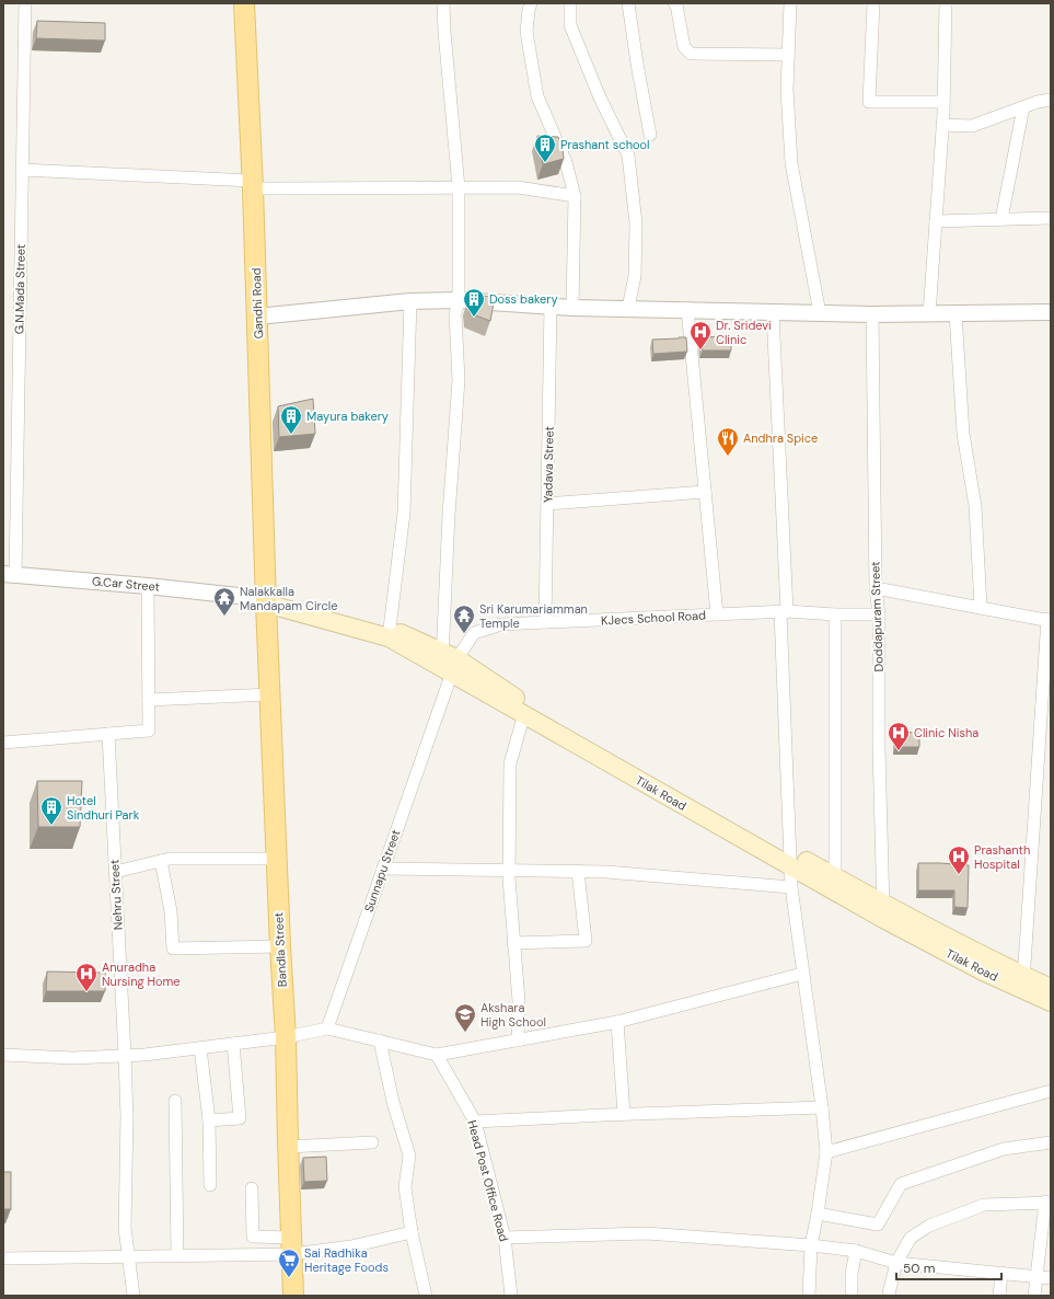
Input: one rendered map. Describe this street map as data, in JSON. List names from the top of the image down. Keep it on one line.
{"streets":{"main road":["Gandhi Road","Tilak Road","Bandla Street"],"street":["G.N.Mada Street","Yadava Street","G.Car Street","Doddapuram Street","KJecs School Road","Sunnapu Street","Nehru Street","Head Post Office Road"]},"crossings":[["G.N.Mada Street","G.Car Street"],["Gandhi Road","G.Car Street"],["Gandhi Road","Tilak Road"],["Gandhi Road","Bandla Street"],["Yadava Street","KJecs School Road"],["G.Car Street","Tilak Road"],["G.Car Street","Bandla Street"],["Doddapuram Street","KJecs School Road"],["Doddapuram Street","Tilak Road"],["KJecs School Road","Tilak Road"],["KJecs School Road","Sunnapu Street"],["Tilak Road","Sunnapu Street"],["Tilak Road","Bandla Street"]],"places":{"building":["Prashant school","Doss bakery","Mayura bakery","Hotel Sindhuri Park"],"hospital":["Dr. Sridevi Clinic","Clinic Nisha","Prashanth Hospital","Anuradha Nursing Home"],"restaurant":["Andhra Spice"],"temple":["Nalakkalla Mandapam Circle","Sri Karumariamman Temple"],"school or university":["Akshara High School"],"supermarket":["Sai Radhika Heritage Foods"]},"scale_bar":"50 m"}
